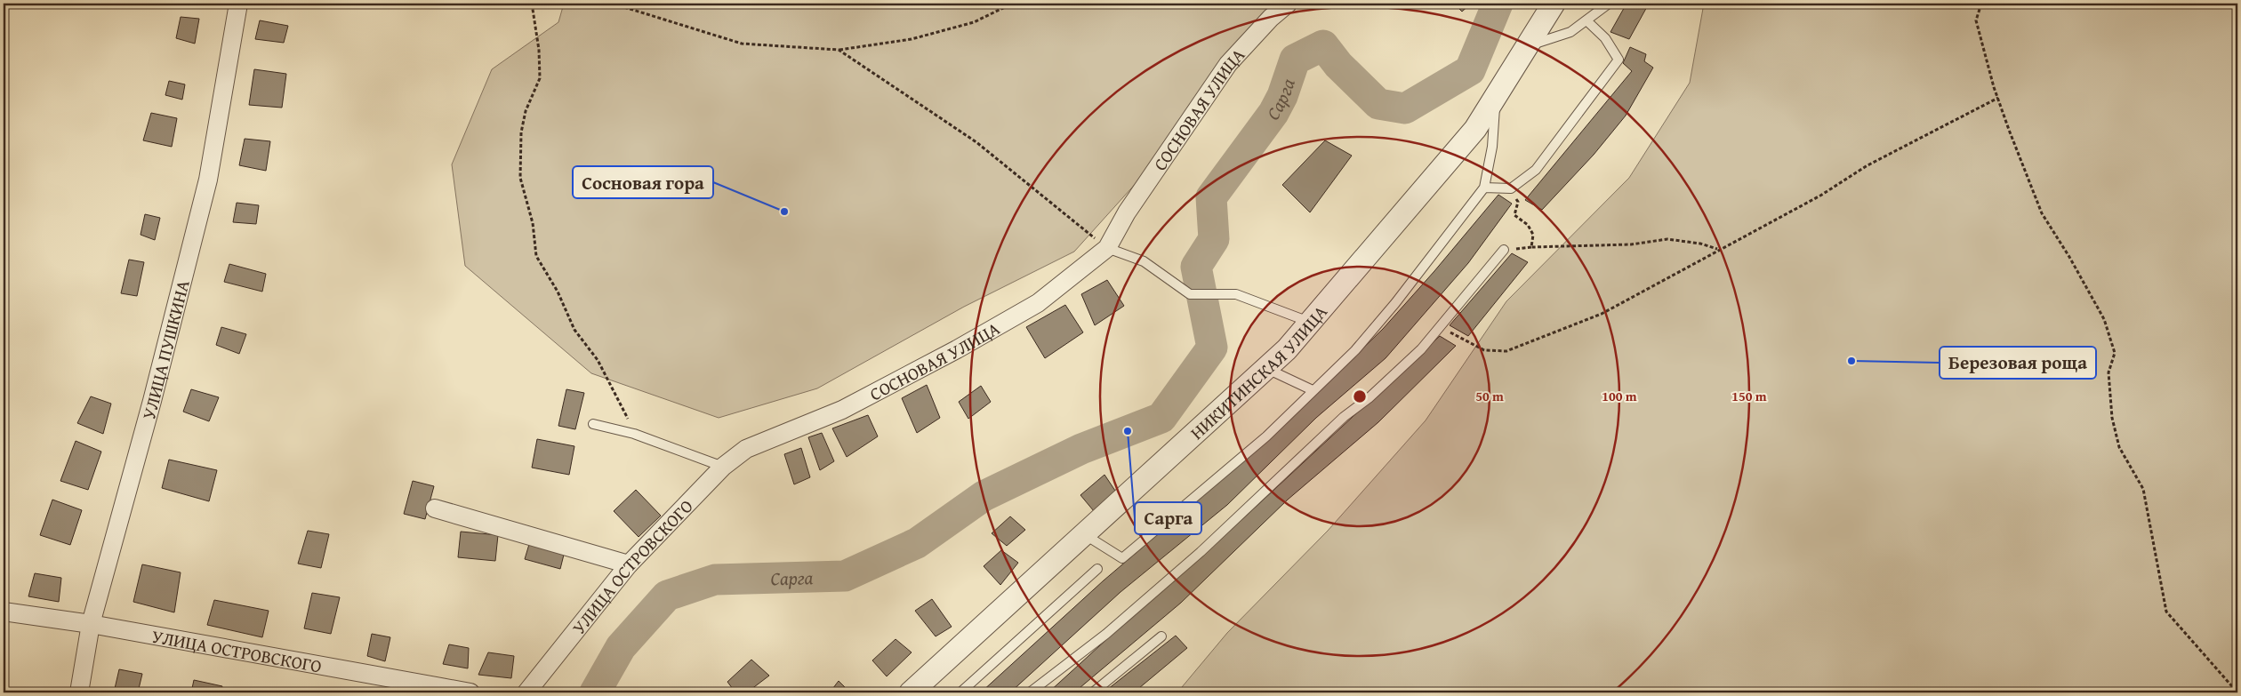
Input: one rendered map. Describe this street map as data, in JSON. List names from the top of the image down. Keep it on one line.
{"streets":{"street":["СОСНОВАЯ УЛИЦА","УЛИЦА ПУШКИНА","НИКИТИНСКАЯ УЛИЦА","УЛИЦА ОСТРОВСКОГО"]},"crossings":[["СОСНОВАЯ УЛИЦА","УЛИЦА ОСТРОВСКОГО"],["УЛИЦА ПУШКИНА","УЛИЦА ОСТРОВСКОГО"]],"water":["Сарга"],"places":["Сосновая гора","Березовая роща","Сарга"],"rings":["50 m","100 m","150 m"]}
